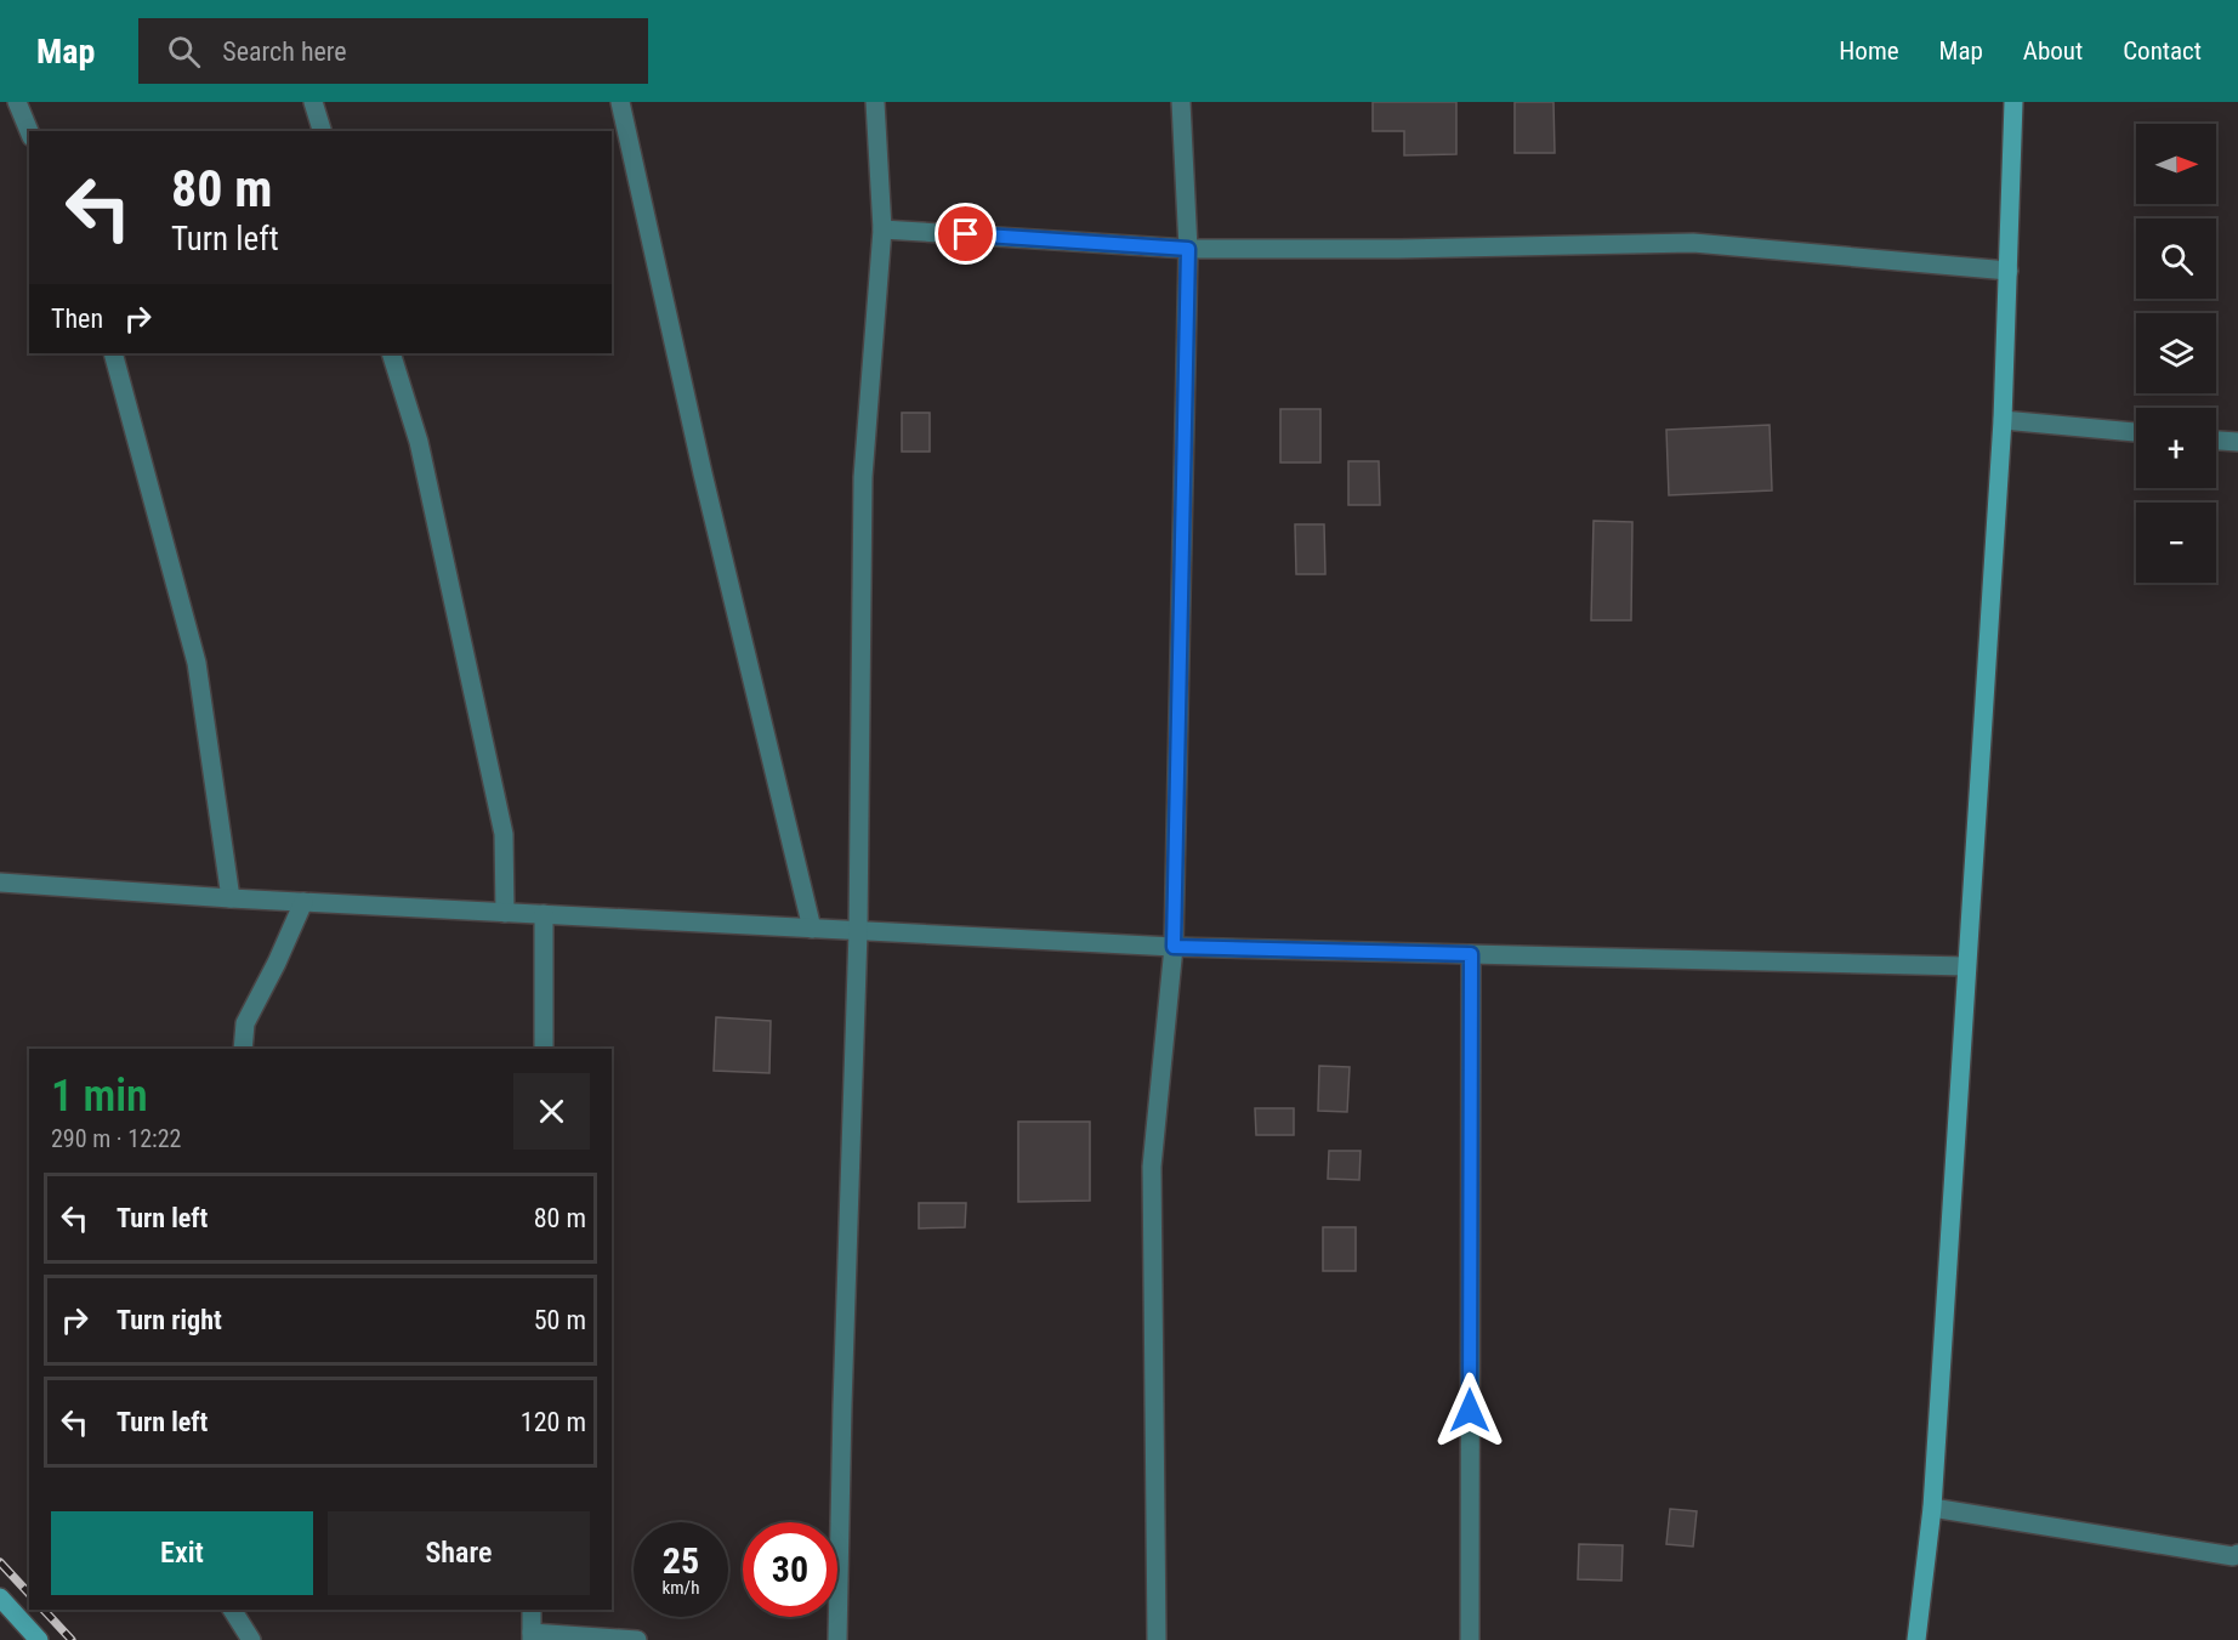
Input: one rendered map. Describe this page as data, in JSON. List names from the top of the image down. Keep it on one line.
{"north":"right","page":{"header":"Map","search":"Search here","nav":["Home","Map","About","Contact"],"map_buttons":["+","−"],"turn":["80 m","Turn left"],"then":"Then","heading":["1 min","290 m · 12:22"],"list":[{"name":"Turn left","value":"80 m"},{"name":"Turn right","value":"50 m"},{"name":"Turn left","value":"120 m"}],"buttons":["Exit","Share"],"speed":"25 km/h","limit":"30"}}
